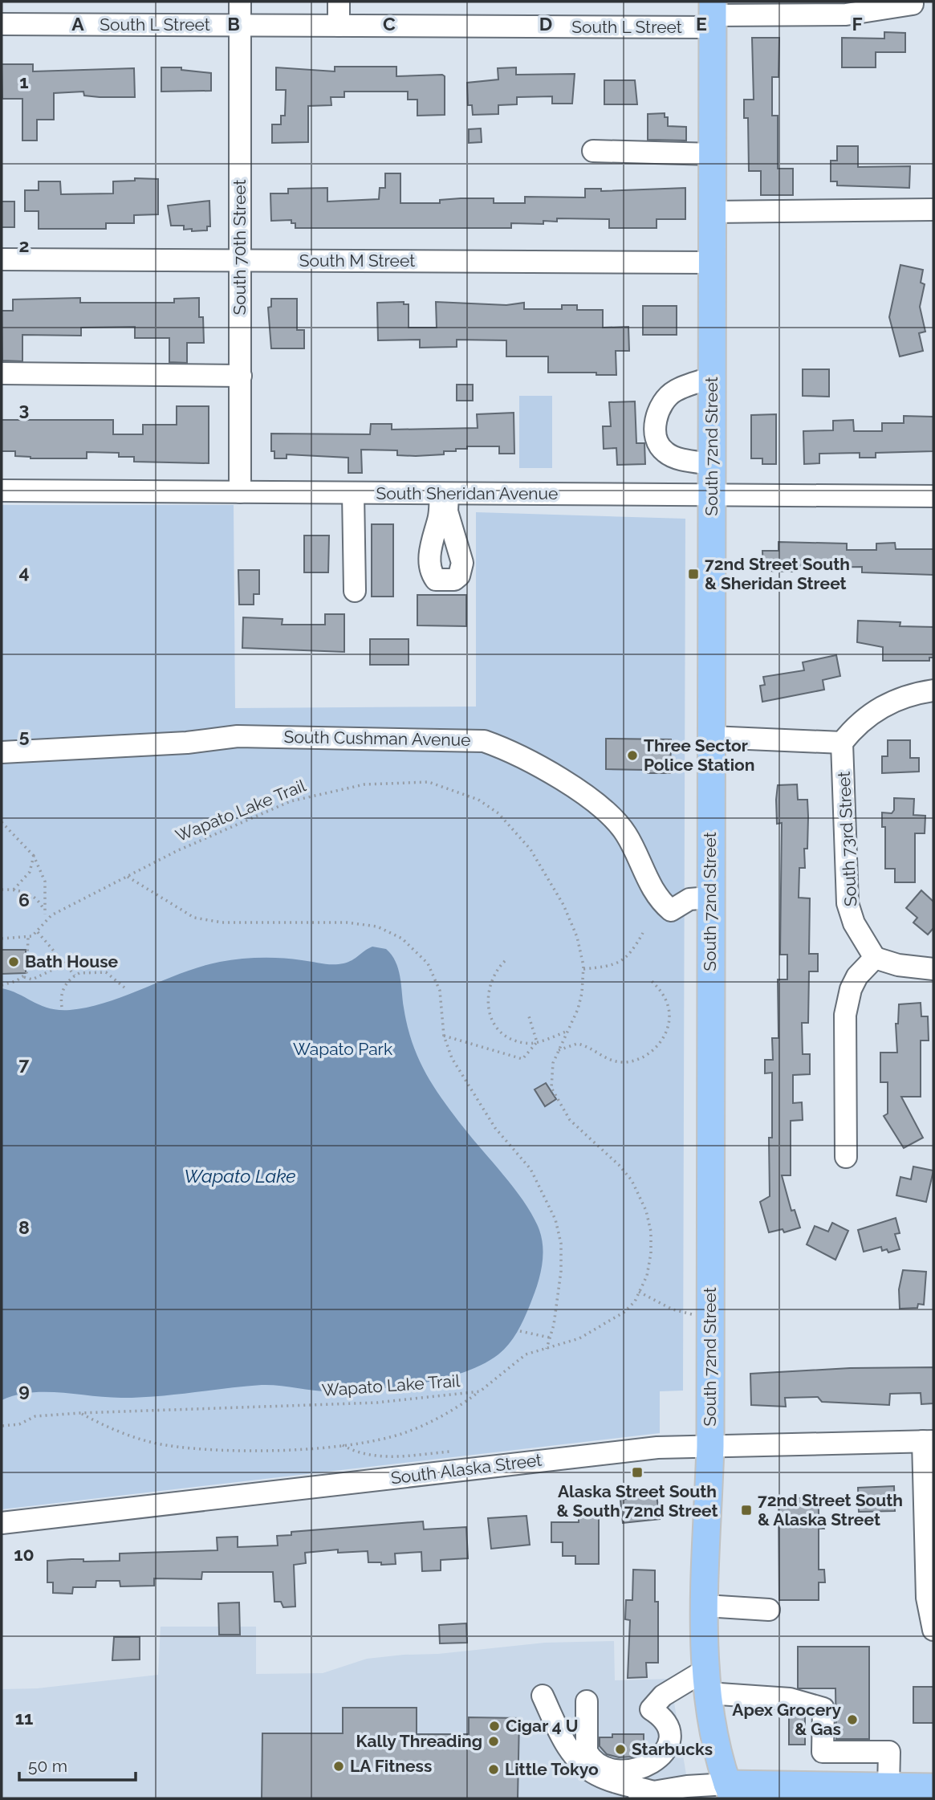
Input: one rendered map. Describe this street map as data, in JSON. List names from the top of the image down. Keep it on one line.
{"streets":{"main road":["South 72nd Street"],"street":["South L Street","South 70th Street","South M Street","South Sheridan Avenue","South Cushman Avenue","South 73rd Street","South Alaska Street"],"path":["Wapato Lake Trail"]},"crossings":[["South L Street","South 70th Street"],["South L Street","South 72nd Street"],["South 70th Street","South M Street"],["South 70th Street","South Sheridan Avenue"],["South M Street","South 72nd Street"],["South 72nd Street","South Sheridan Avenue"],["South 72nd Street","South Cushman Avenue"],["South 72nd Street","South Alaska Street"]],"water":["Wapato Lake"],"parks":["Wapato Park"],"places":{"transit":["72nd Street South & Sheridan Street","Alaska Street South & South 72nd Street","72nd Street South & Alaska Street"],"other":["Three Sector Police Station","Bath House","Apex Grocery & Gas","Cigar 4 U","Kally Threading","Starbucks","LA Fitness","Little Tokyo"]},"scale_bar":"50 m","grid":{"columns":["A","B","C","D","E","F"],"rows":["1","2","3","4","5","6","7","8","9","10","11"]}}
